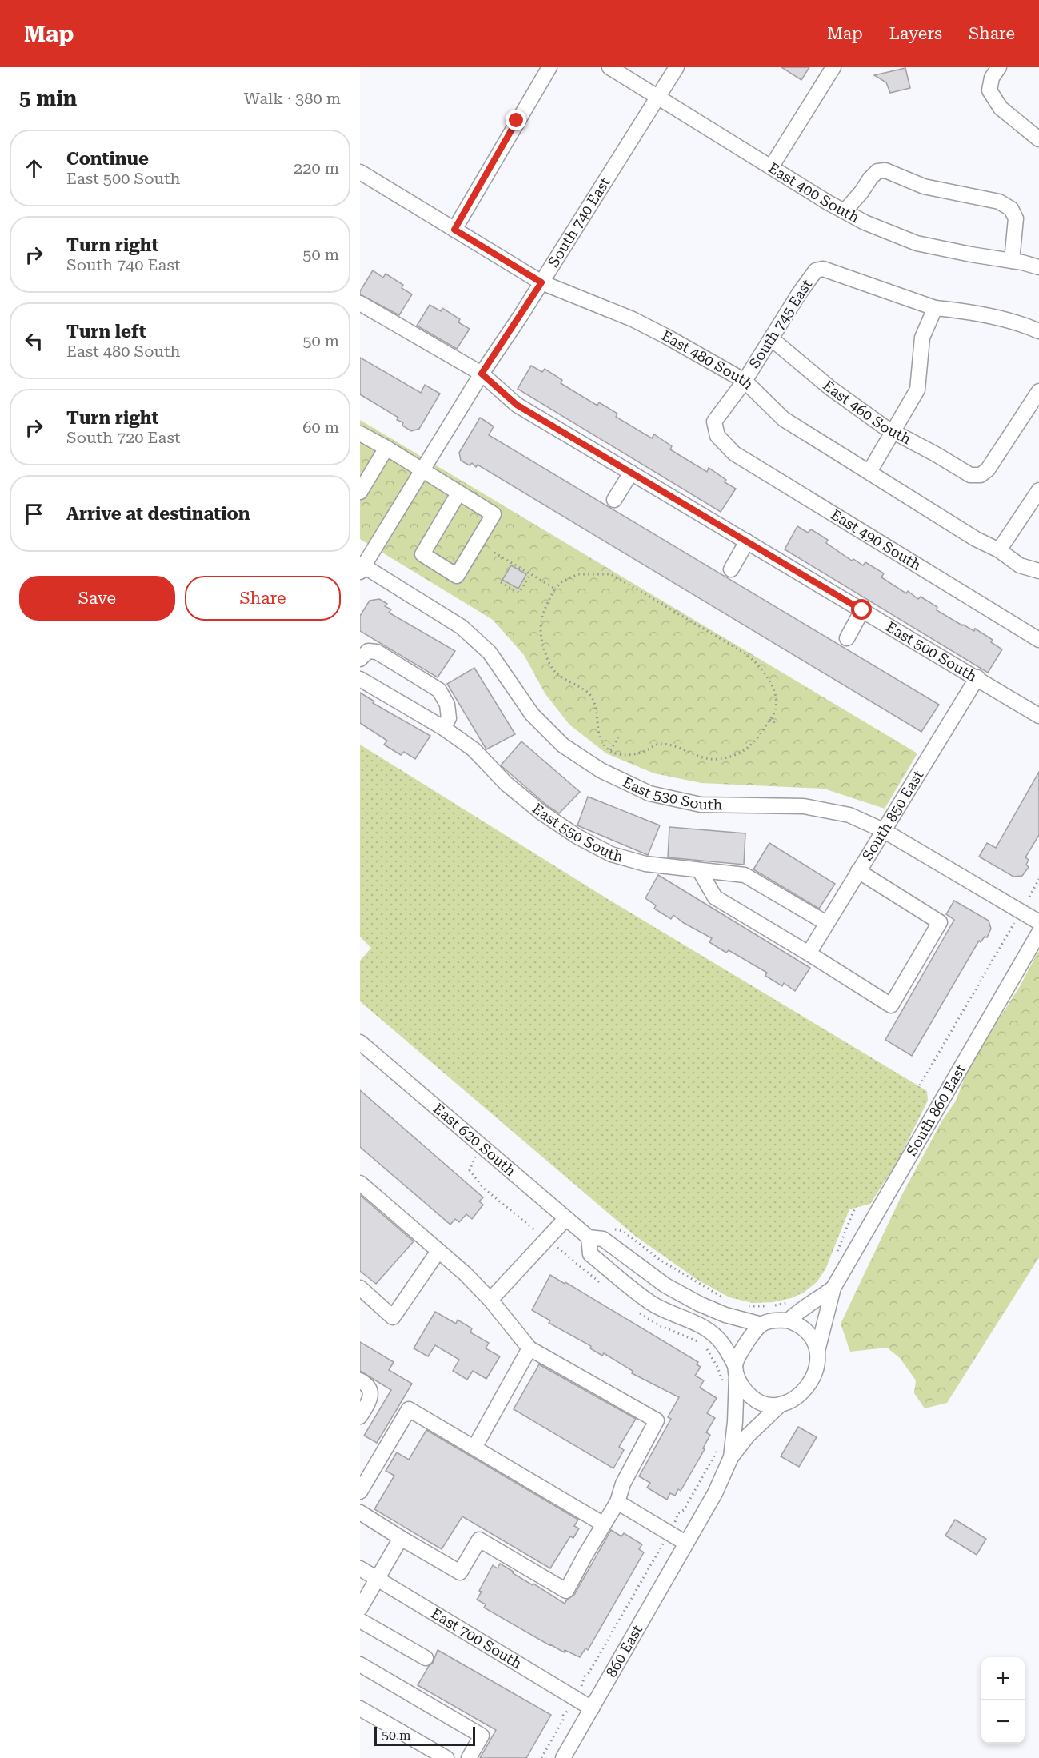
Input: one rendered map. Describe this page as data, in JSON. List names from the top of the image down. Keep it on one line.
{"streets":{"street":["East 400 South","South 740 East","South 745 East","East 480 South","East 460 South","East 490 South","East 500 South","East 530 South","South 850 East","East 550 South","South 860 East","East 620 South","East 700 South","860 East"]},"crossings":[["East 400 South","South 740 East"],["South 740 East","East 480 South"],["South 740 East","East 500 South"],["South 740 East","East 530 South"],["South 745 East","East 480 South"],["South 745 East","East 460 South"],["South 745 East","East 490 South"],["East 500 South","South 850 East"],["East 530 South","South 850 East"],["South 850 East","East 550 South"],["South 860 East","East 620 South"],["East 700 South","860 East"]],"scale_bar":"50 m","page":{"header":"Map","nav":["Map","Layers","Share"],"heading":["5 min","Walk · 380 m"],"list":[["Continue","East 500 South","220 m"],["Turn right","South 740 East","50 m"],["Turn left","East 480 South","50 m"],["Turn right","South 720 East","60 m"],"Arrive at destination"],"buttons":["Save","Share"],"map_buttons":["+","−"],"scale":"50 m"}}
